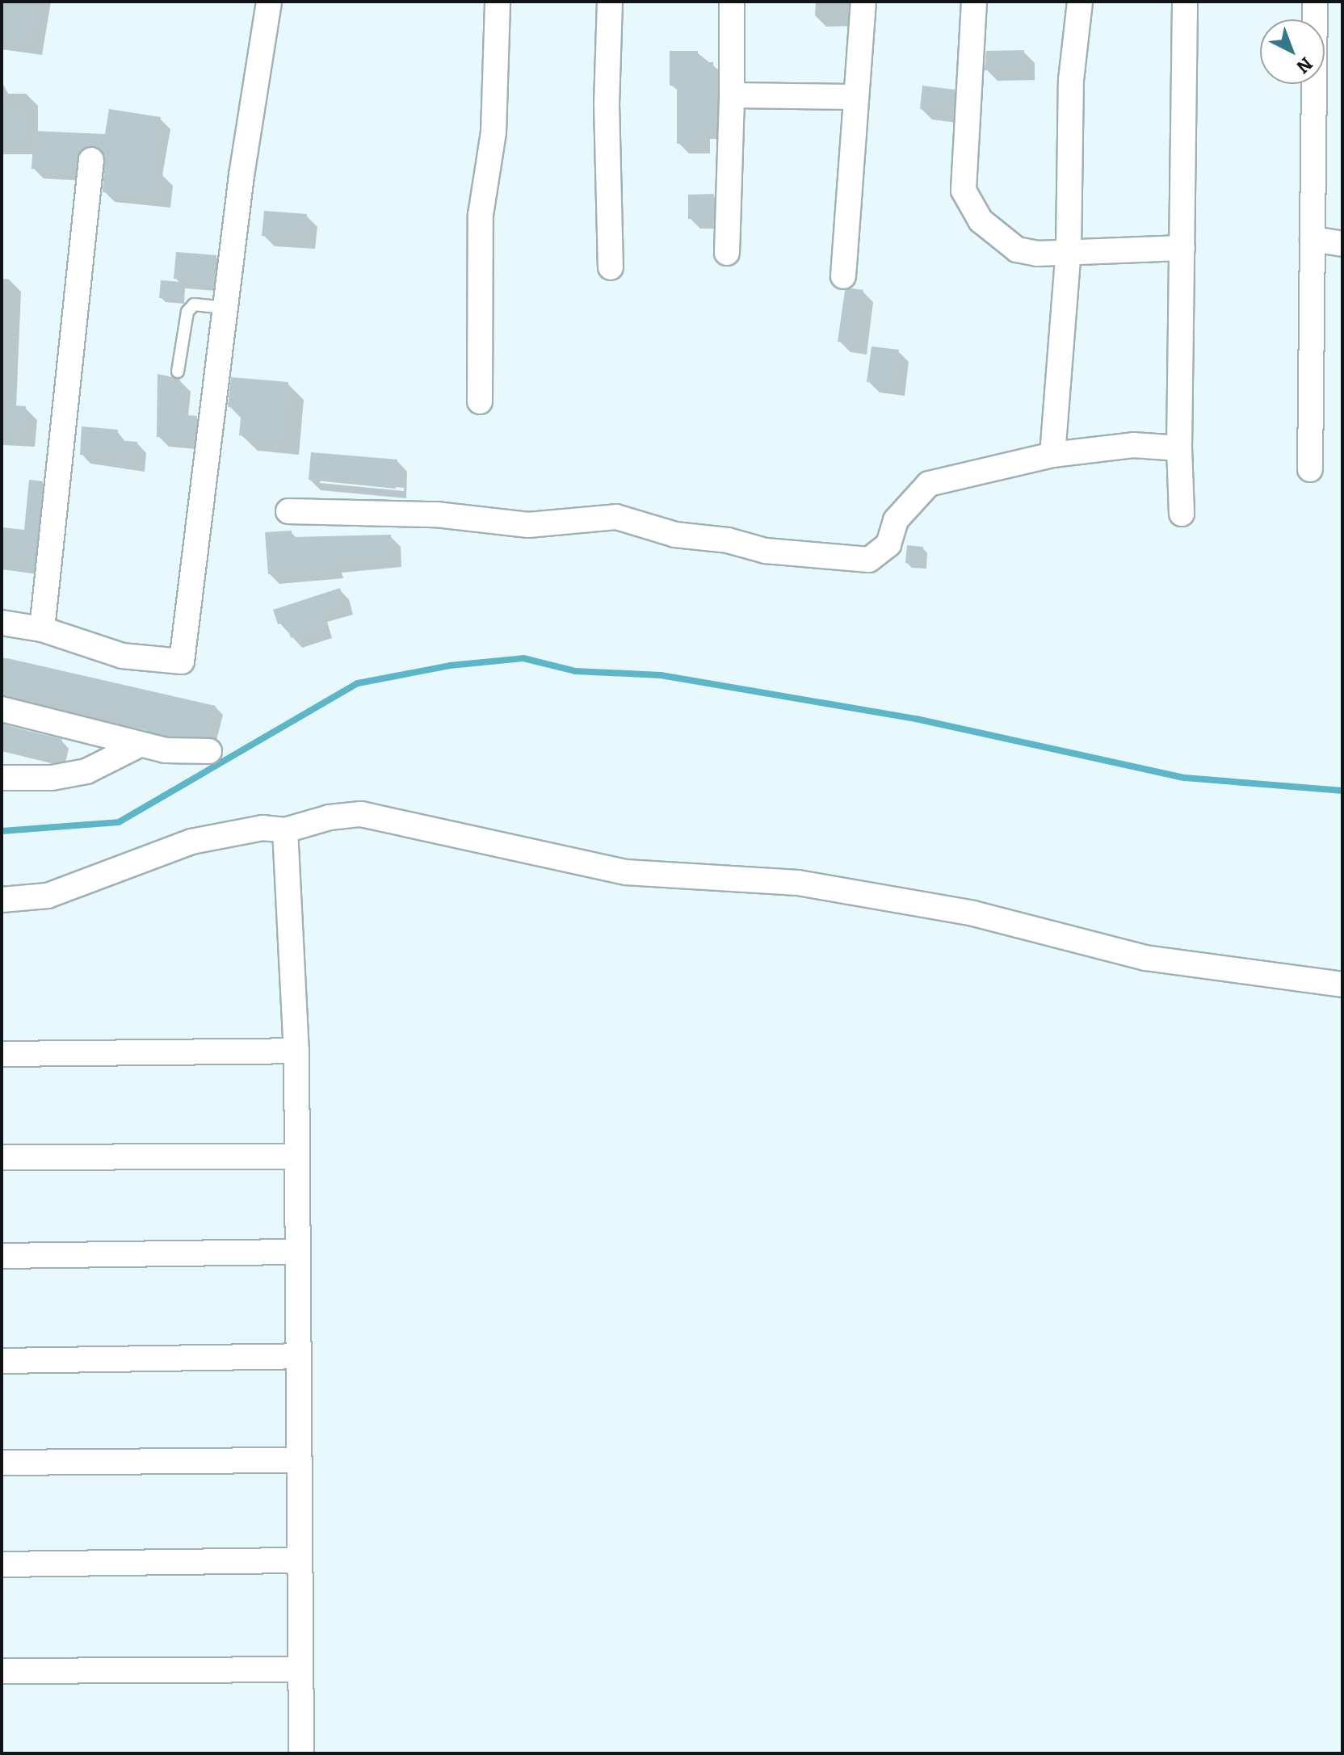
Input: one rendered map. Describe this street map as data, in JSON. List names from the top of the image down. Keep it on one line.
{"north":"bottom right"}
